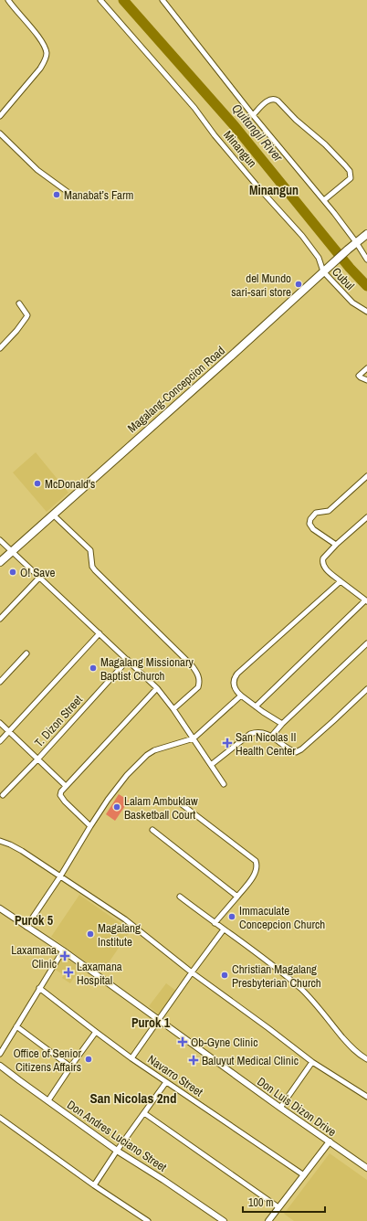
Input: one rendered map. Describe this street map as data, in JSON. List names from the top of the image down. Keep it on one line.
{"streets":{"main road":["Magalang-Concepcion Road"],"street":["Minangun","Cubul","T. Dizon Street","Navarro Street","Don Luis Dizon Drive","Don Andres Luciano Street"]},"crossings":[["Minangun","Cubul"],["Minangun","Magalang-Concepcion Road"],["Cubul","Magalang-Concepcion Road"]],"districts":["Minangun","Purok 5","Purok 1","San Nicolas 2nd"],"water":["Quitangil River"],"places":{"other":["Manabat’s Farm","del Mundo sari-sari store","McDonald's","O! Save","Magalang Missionary Baptist Church","Lalam Ambuklaw Basketball Court","Immaculate Concepcion Church","Magalang Institute","Christian Magalang Presbyterian Church","Office of Senior Citizens Affairs"],"health":["San Nicolas II Health Center","Laxamana Clinic","Laxamana Hospital","Ob-Gyne Clinic","Baluyut Medical Clinic"]},"scale_bar":"100 m"}
